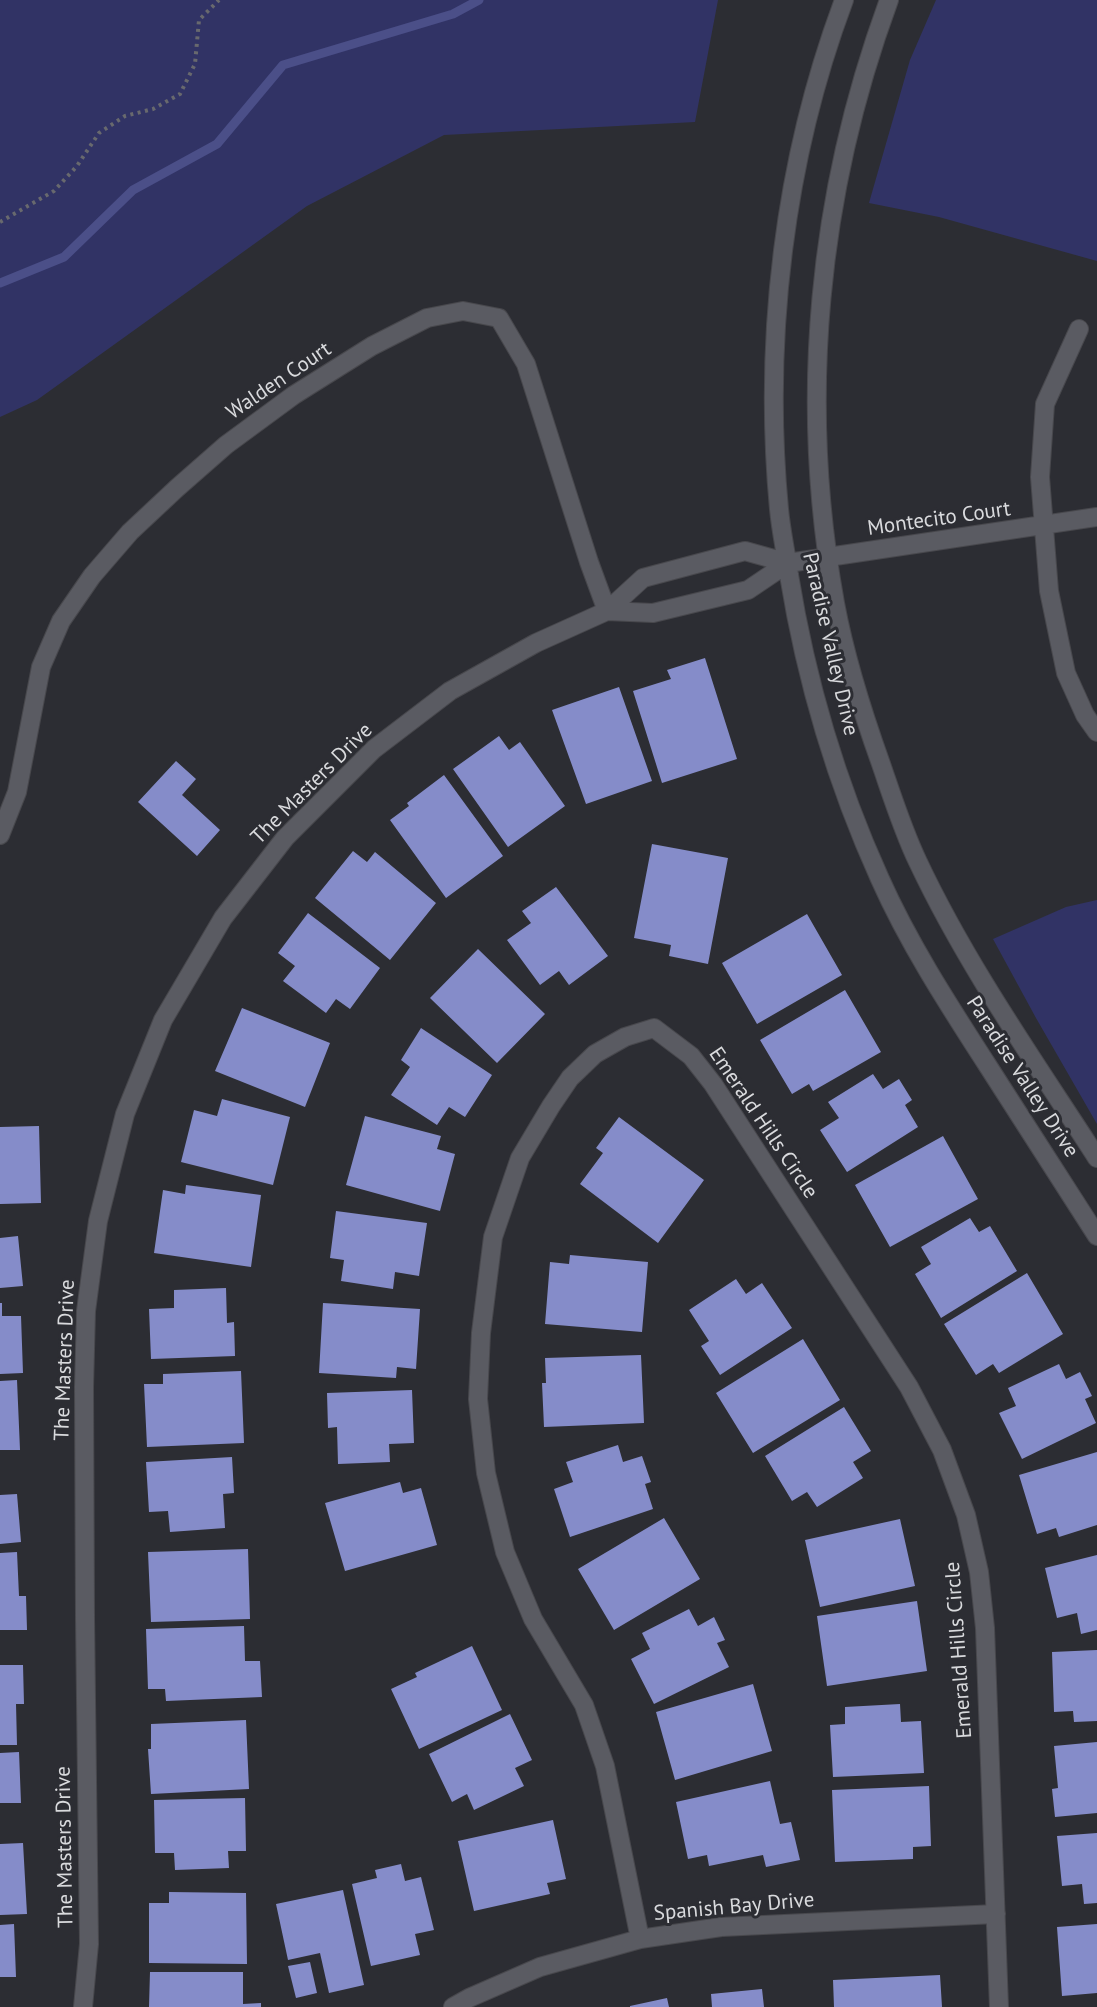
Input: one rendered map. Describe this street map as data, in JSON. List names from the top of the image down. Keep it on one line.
{"streets":{"street":["Walden Court","Montecito Court","Paradise Valley Drive","The Masters Drive","Emerald Hills Circle","Spanish Bay Drive"]},"crossings":[["Walden Court","The Masters Drive"],["Montecito Court","Paradise Valley Drive"],["Montecito Court","The Masters Drive"],["Paradise Valley Drive","The Masters Drive"],["Emerald Hills Circle","Spanish Bay Drive"]]}
